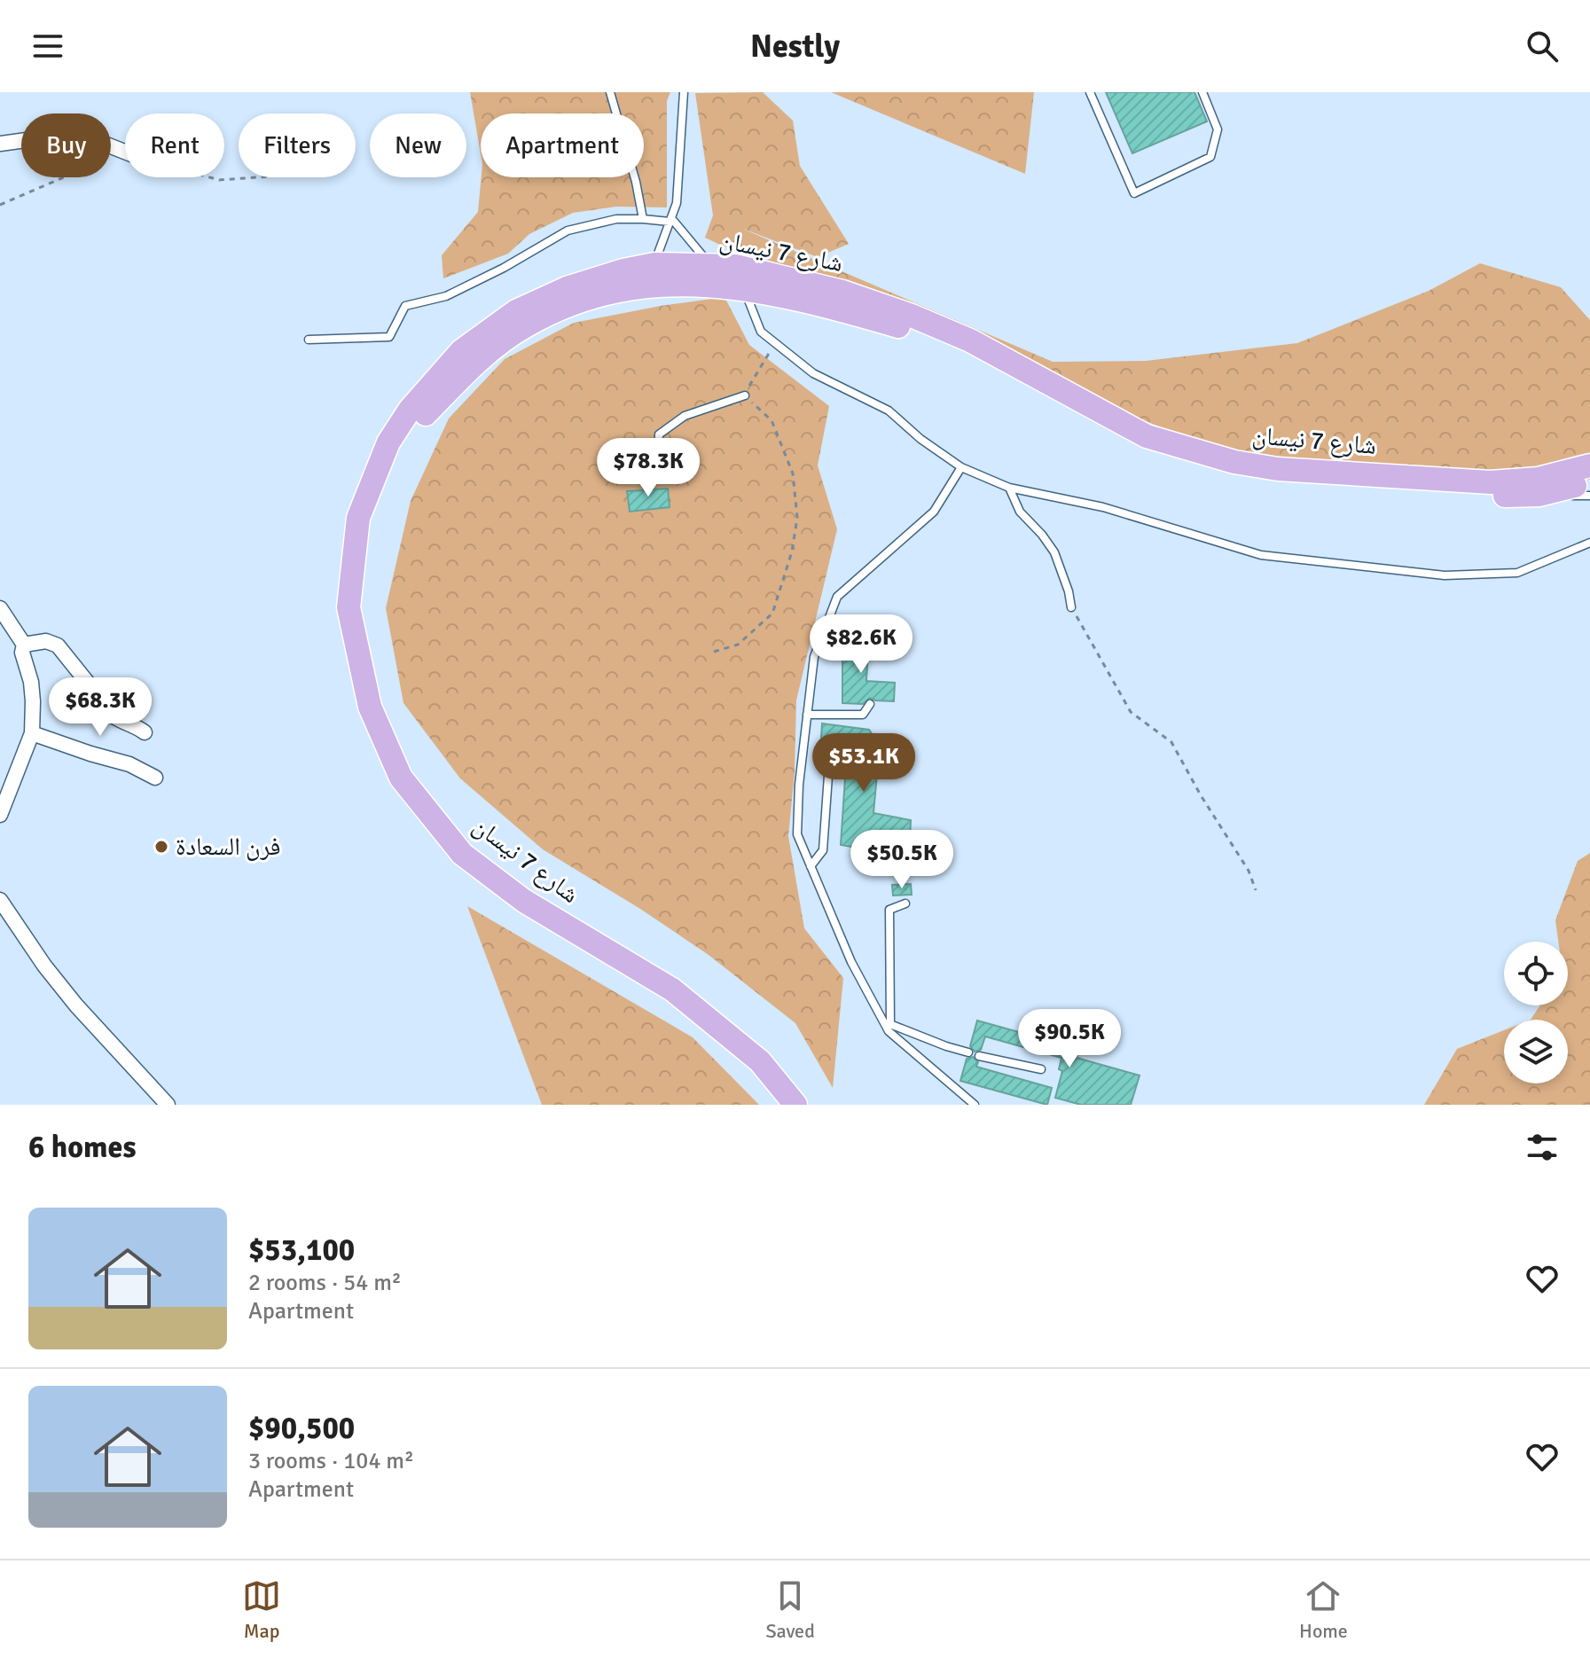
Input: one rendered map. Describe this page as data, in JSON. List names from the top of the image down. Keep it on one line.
{"streets":{"main road":["شارع 7 نيسان"]},"places":["فرن السعادة"],"page":{"header":"Nestly","chip":["Buy","Rent","Filters","New","Apartment"],"price":["$78.3K","$82.6K","$68.3K","$53.1K","$50.5K","$90.5K"],"heading":"6 homes","list":[{"name":"$53,100","note":"2 rooms · 54 m² · Apartment"},{"name":"$90,500","note":"3 rooms · 104 m² · Apartment"}],"tabs":["Map","Saved","Home"]}}
